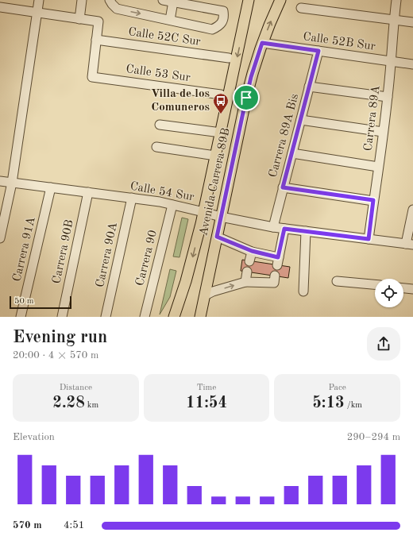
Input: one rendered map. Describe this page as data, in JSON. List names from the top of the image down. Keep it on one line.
{"streets":{"main road":["Avenida Carrera 89B"],"street":["Calle 52C Sur","Calle 52B Sur","Calle 53 Sur","Carrera 89A","Carrera 89A Bis","Calle 54 Sur","Carrera 91A","Carrera 90B","Carrera 90A","Carrera 90"]},"crossings":[["Calle 52C Sur","Calle 53 Sur"],["Calle 52B Sur","Carrera 89A"],["Calle 52B Sur","Carrera 89A Bis"],["Calle 52B Sur","Avenida Carrera 89B"],["Carrera 89A","Calle 54 Sur"],["Carrera 89A Bis","Calle 54 Sur"],["Avenida Carrera 89B","Calle 54 Sur"],["Calle 54 Sur","Carrera 91A"],["Calle 54 Sur","Carrera 90B"],["Calle 54 Sur","Carrera 90A"],["Calle 54 Sur","Carrera 90"]],"places":{"bus stop":["Villa de los Comuneros"]},"scale_bar":"50 m","page":{"scale":"50 m","heading":["Evening run","20:00 · 4 × 570 m"],"stats":[["Distance","2.28 km"],["Time","11:54"],["Pace","5:13 /km"]],"chart":["Elevation","290–294 m"],"list":[{"name":"570 m","note":"4:51"}]}}
